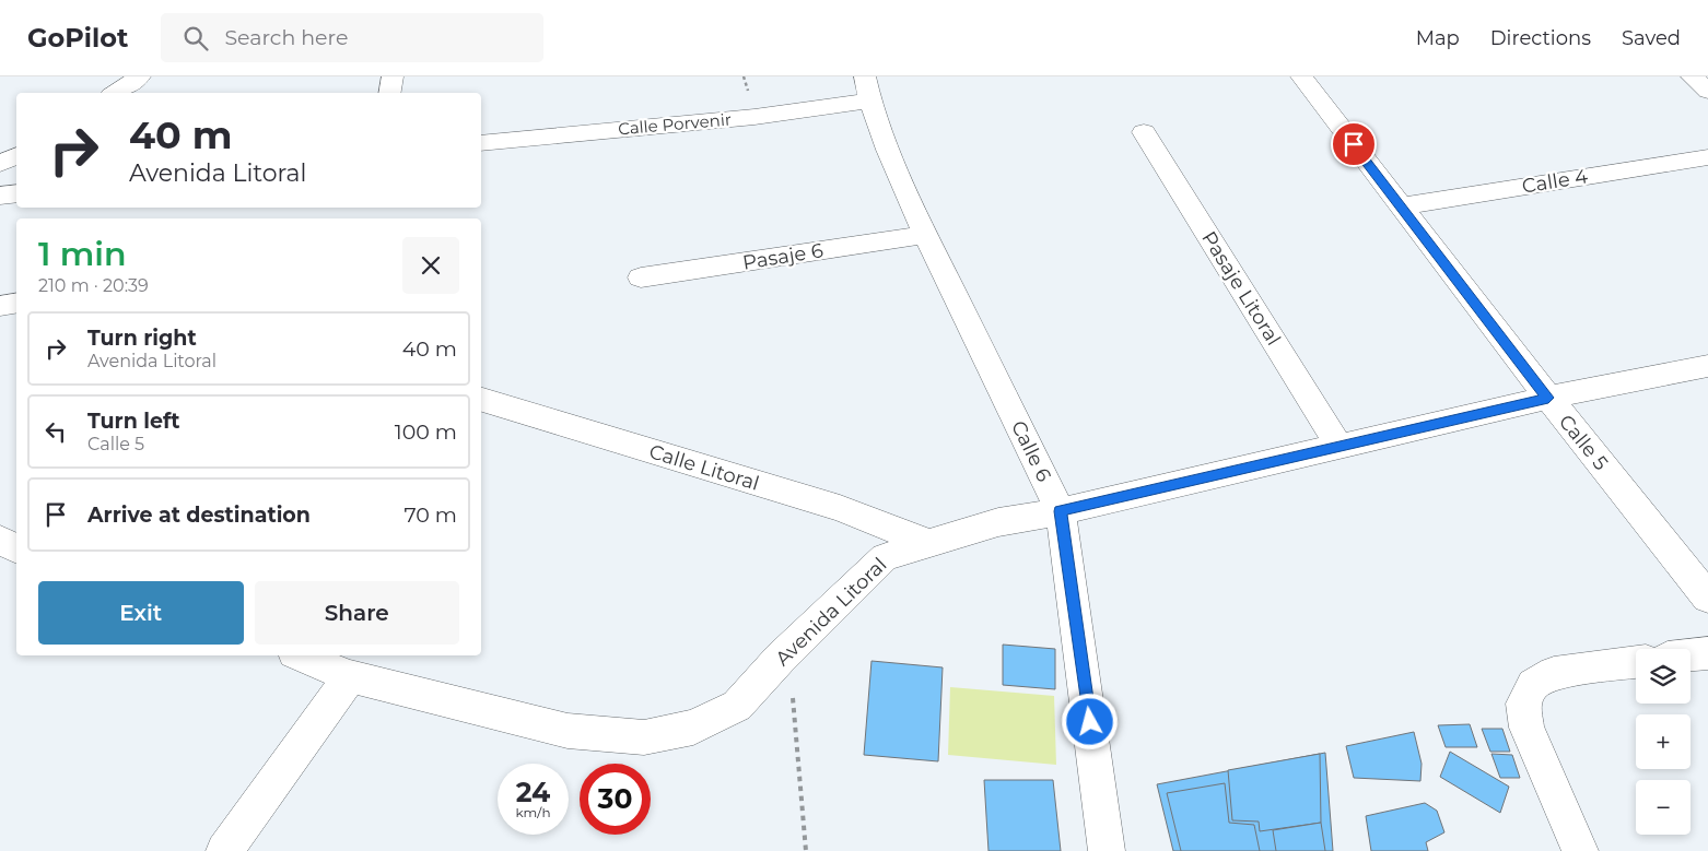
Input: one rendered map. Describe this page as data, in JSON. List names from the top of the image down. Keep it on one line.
{"streets":{"street":["Calle Porvenir","Calle 4","Pasaje 6","Pasaje Litoral","Calle 5","Calle 6","Calle Litoral","Avenida Litoral"]},"crossings":[["Calle Porvenir","Calle 6"],["Calle 4","Calle 5"],["Pasaje 6","Calle 6"],["Pasaje Litoral","Avenida Litoral"],["Calle 5","Avenida Litoral"],["Calle 6","Avenida Litoral"],["Calle Litoral","Avenida Litoral"]],"page":{"header":"GoPilot","search":"Search here","nav":["Map","Directions","Saved"],"turn":["40 m","Avenida Litoral"],"heading":["1 min","210 m · 20:39"],"list":[{"name":"Turn right","note":"Avenida Litoral","value":"40 m"},{"name":"Turn left","note":"Calle 5","value":"100 m"},{"name":"Arrive at destination","value":"70 m"}],"buttons":["Exit","Share"],"map_buttons":["+","−"],"speed":"24 km/h","limit":"30"}}
